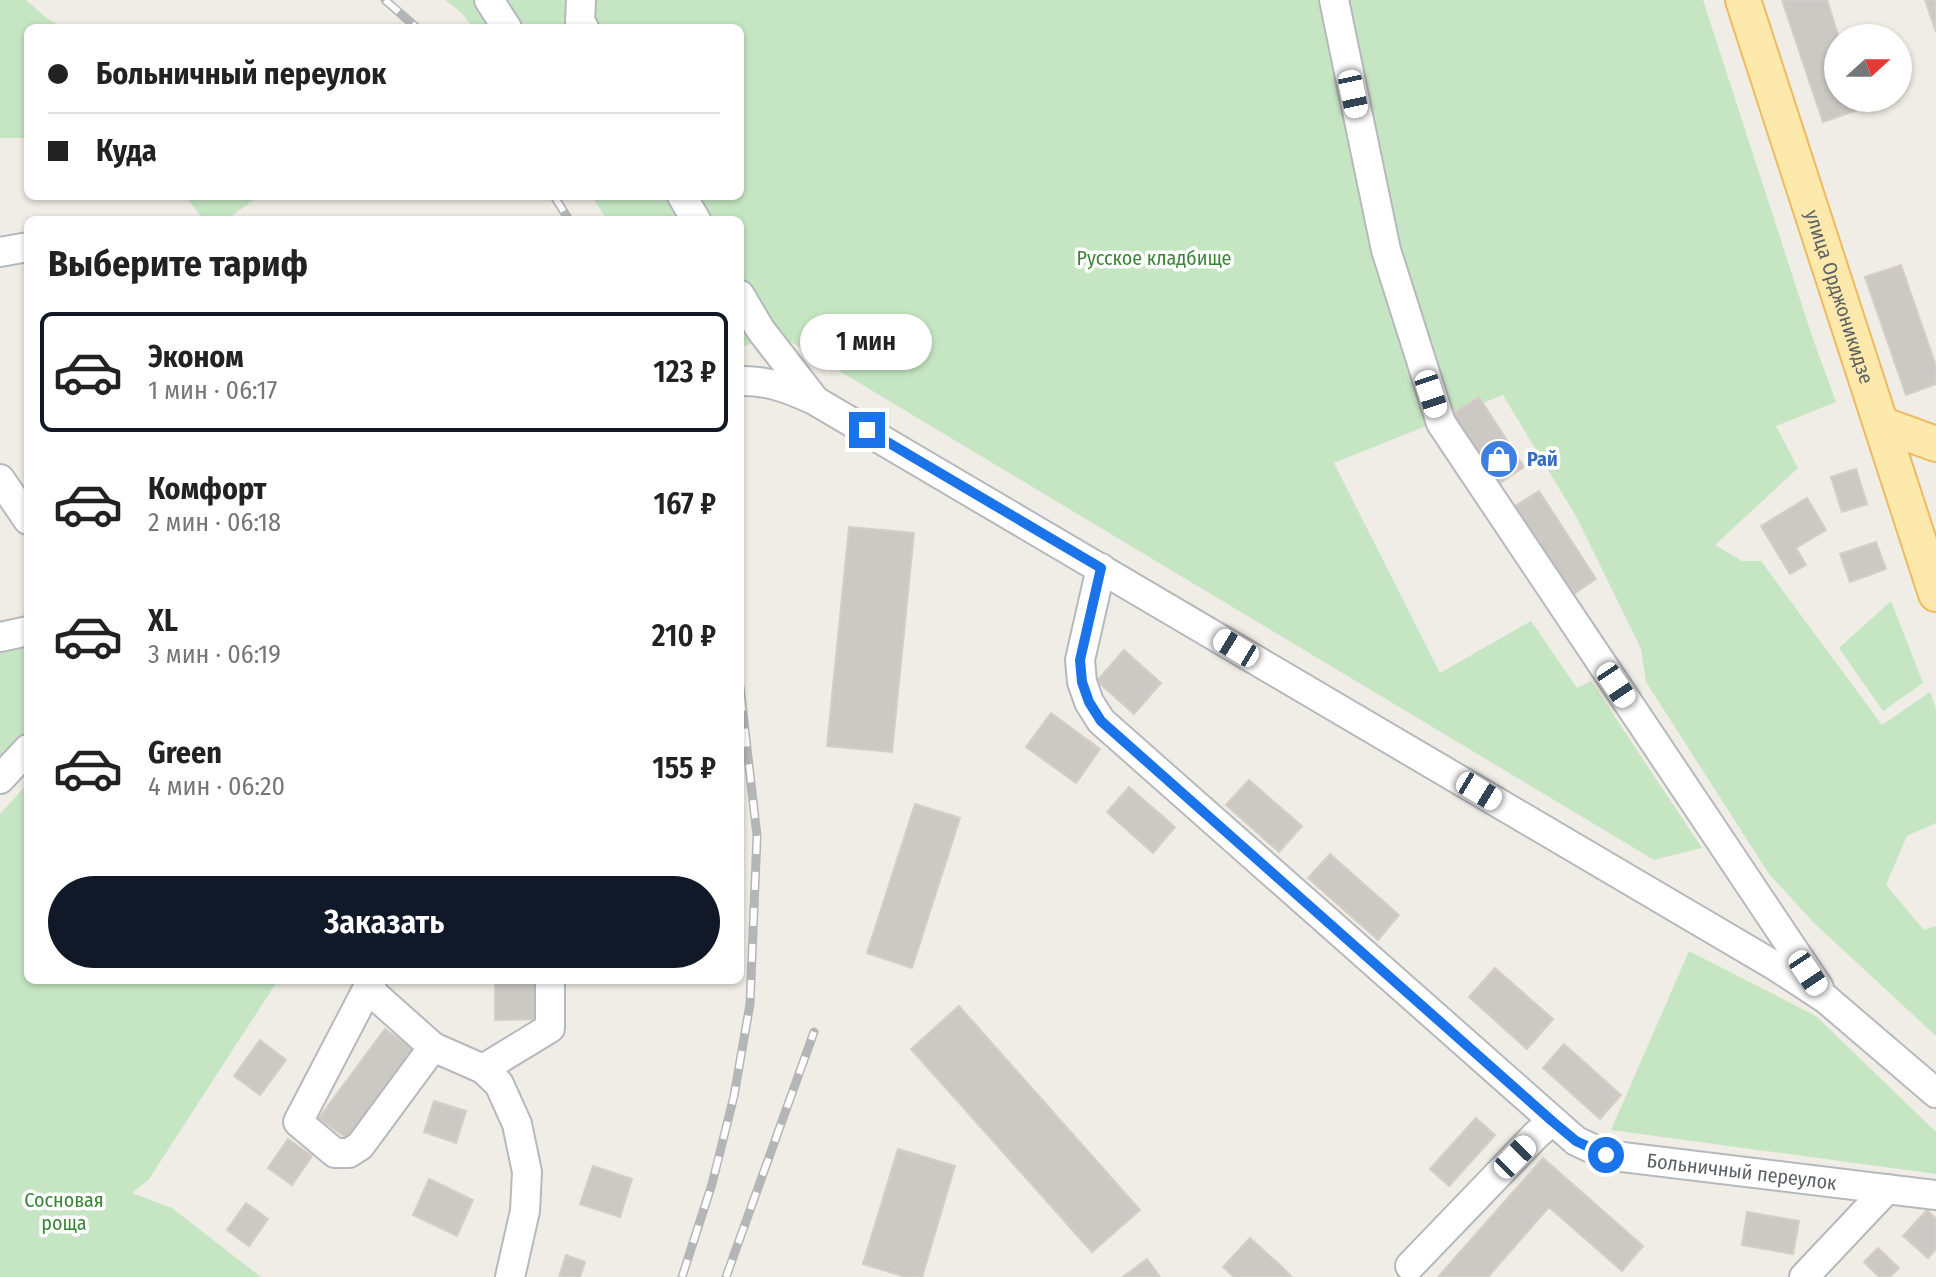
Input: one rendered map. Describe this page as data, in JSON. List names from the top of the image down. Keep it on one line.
{"streets":{"main road":["улица Орджоникидзе"],"street":["Больничный переулок"]},"parks":["Русское кладбище","Сосновая роща"],"places":{"shop":["Рай"]},"north":"right","page":{"banner":["Больничный переулок","Куда"],"heading":"Выберите тариф","list":[{"name":"Эконом","note":"1 мин · 06:17","value":"123 ₽"},{"name":"Комфорт","note":"2 мин · 06:18","value":"167 ₽"},{"name":"XL","note":"3 мин · 06:19","value":"210 ₽"},{"name":"Green","note":"4 мин · 06:20","value":"155 ₽"}],"bubble":"1 мин","buttons":"Заказать"}}
